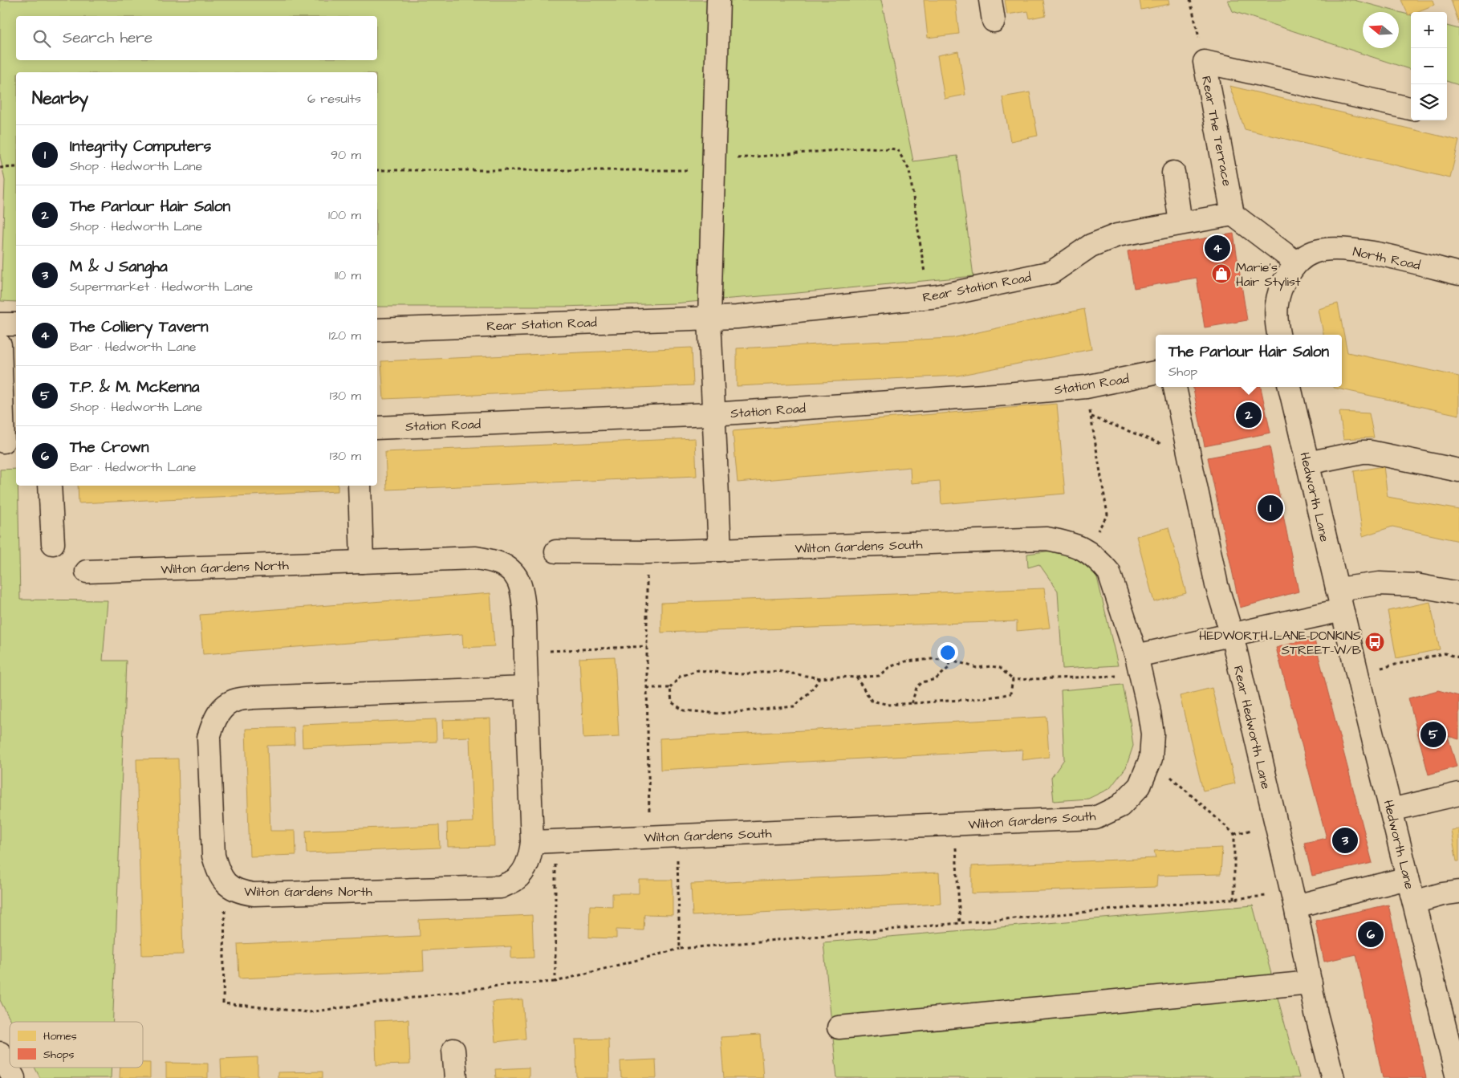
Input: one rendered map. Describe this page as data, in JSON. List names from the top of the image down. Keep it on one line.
{"streets":{"street":["Rear The Terrace","North Road","Rear Station Road","Station Road","Hedworth Lane","Wilton Gardens South","Wilton Gardens North","Rear Hedworth Lane"]},"crossings":[["Rear The Terrace","Rear Station Road"],["Wilton Gardens South","Wilton Gardens North"]],"places":{"shop":["Marie's Hair Stylist"],"bus stop":["HEDWORTH LANE-DONKINS STREET-W/B"]},"legend":["Homes","Shops"],"north":"left","page":{"map_buttons":["+","−"],"search":"Search here","heading":["Nearby","6 results"],"list":[{"mark":"1","name":"Integrity Computers","note":"Shop · Hedworth Lane","value":"90 m"},{"mark":"2","name":"The Parlour Hair Salon","note":"Shop · Hedworth Lane","value":"100 m"},{"mark":"3","name":"M & J Sangha","note":"Supermarket · Hedworth Lane","value":"110 m"},{"mark":"4","name":"The Colliery Tavern","note":"Bar · Hedworth Lane","value":"120 m"},{"mark":"5","name":"T.P. & M. McKenna","note":"Shop · Hedworth Lane","value":"130 m"},{"mark":"6","name":"The Crown","note":"Bar · Hedworth Lane","value":"130 m"}],"pins":["4","2","1","5","3","6"],"popup":["The Parlour Hair Salon","Shop"]}}
